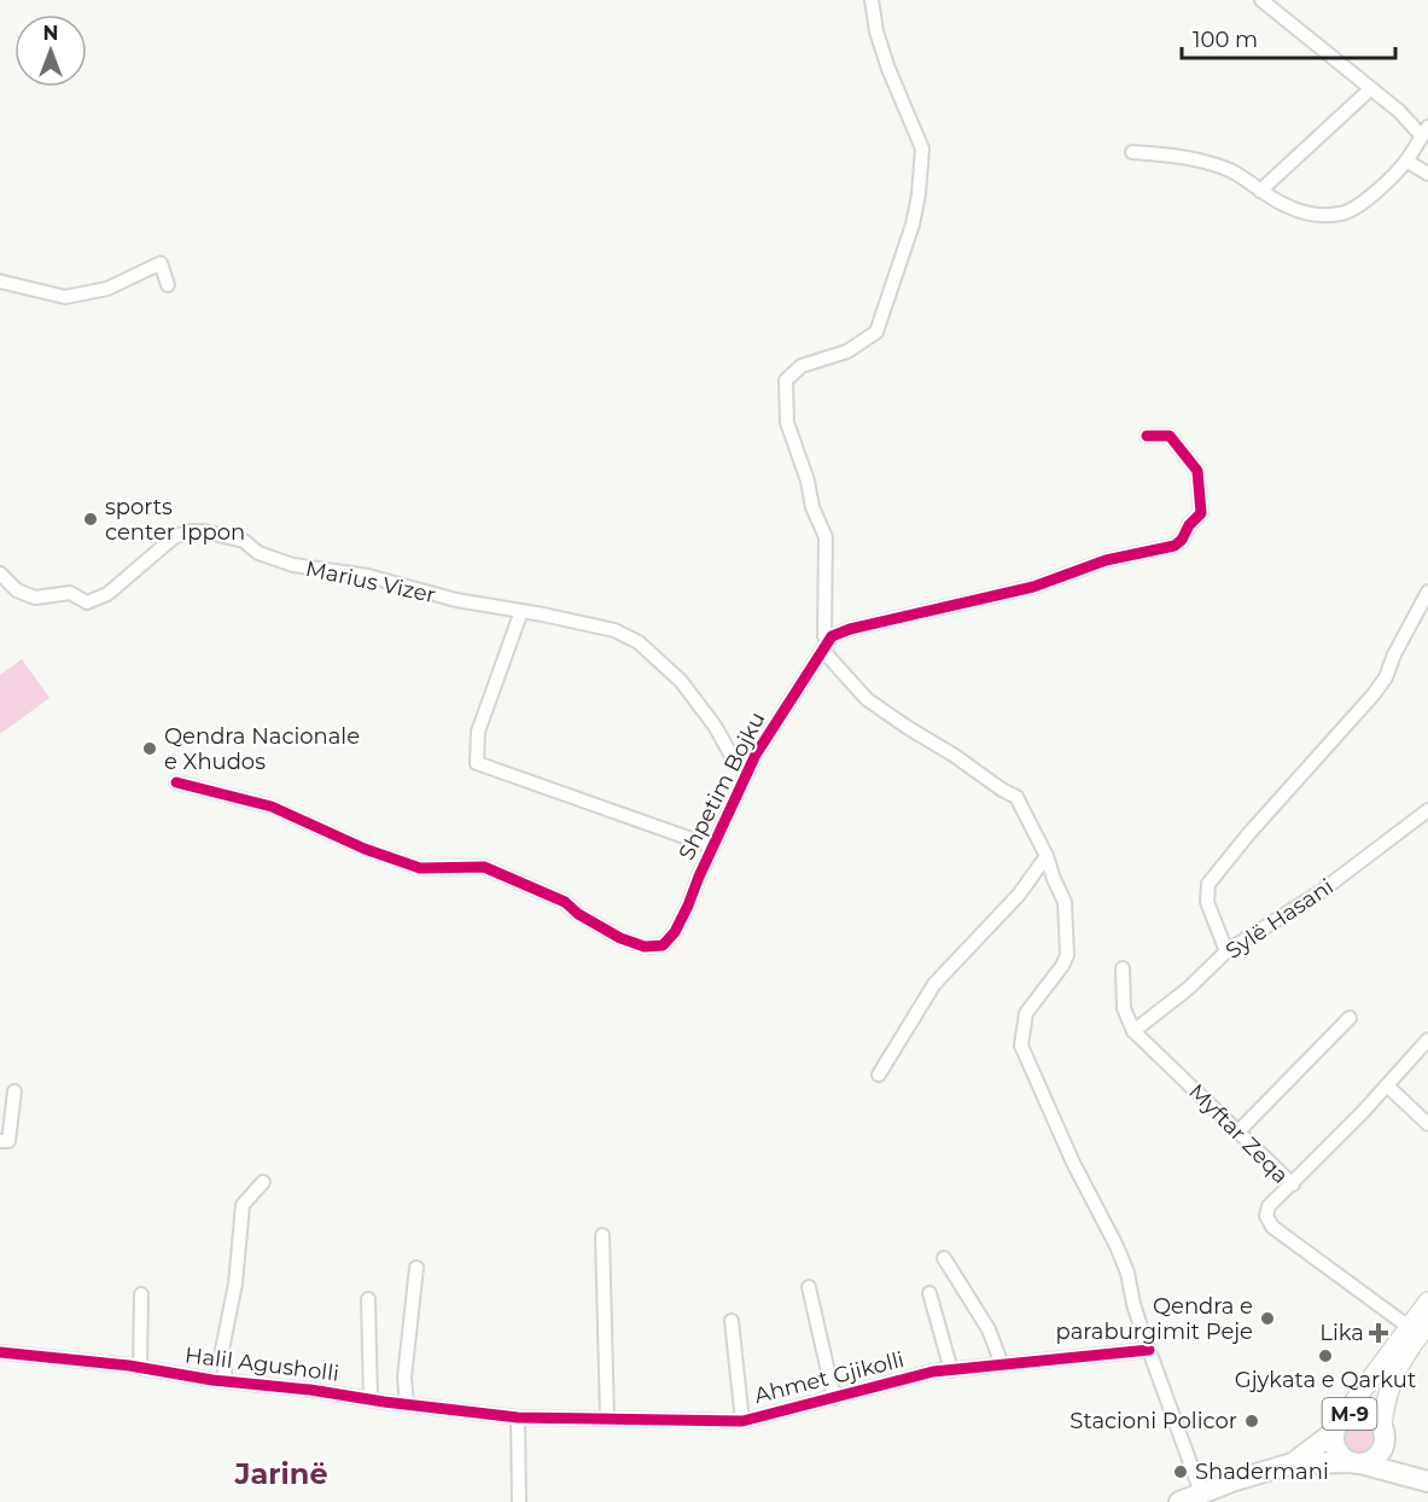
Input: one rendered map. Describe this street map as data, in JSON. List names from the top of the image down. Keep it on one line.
{"streets":{"main road":["M-9"],"street":["Marius Vizer","Shpetim Bojku","Sylë Hasani","Myftar Zeqa","Halil Agusholli","Ahmet Gjikolli"]},"crossings":[["Marius Vizer","Shpetim Bojku"],["Sylë Hasani","Myftar Zeqa"],["Halil Agusholli","Ahmet Gjikolli"]],"districts":["Jarinë"],"places":{"other":["sports center Ippon","Qendra Nacionale e Xhudos","Qendra e paraburgimit Peje","Gjykata e Qarkut","Stacioni Policor","Shadermani"],"health":["Lika"]},"scale_bar":"100 m","north":"top"}
